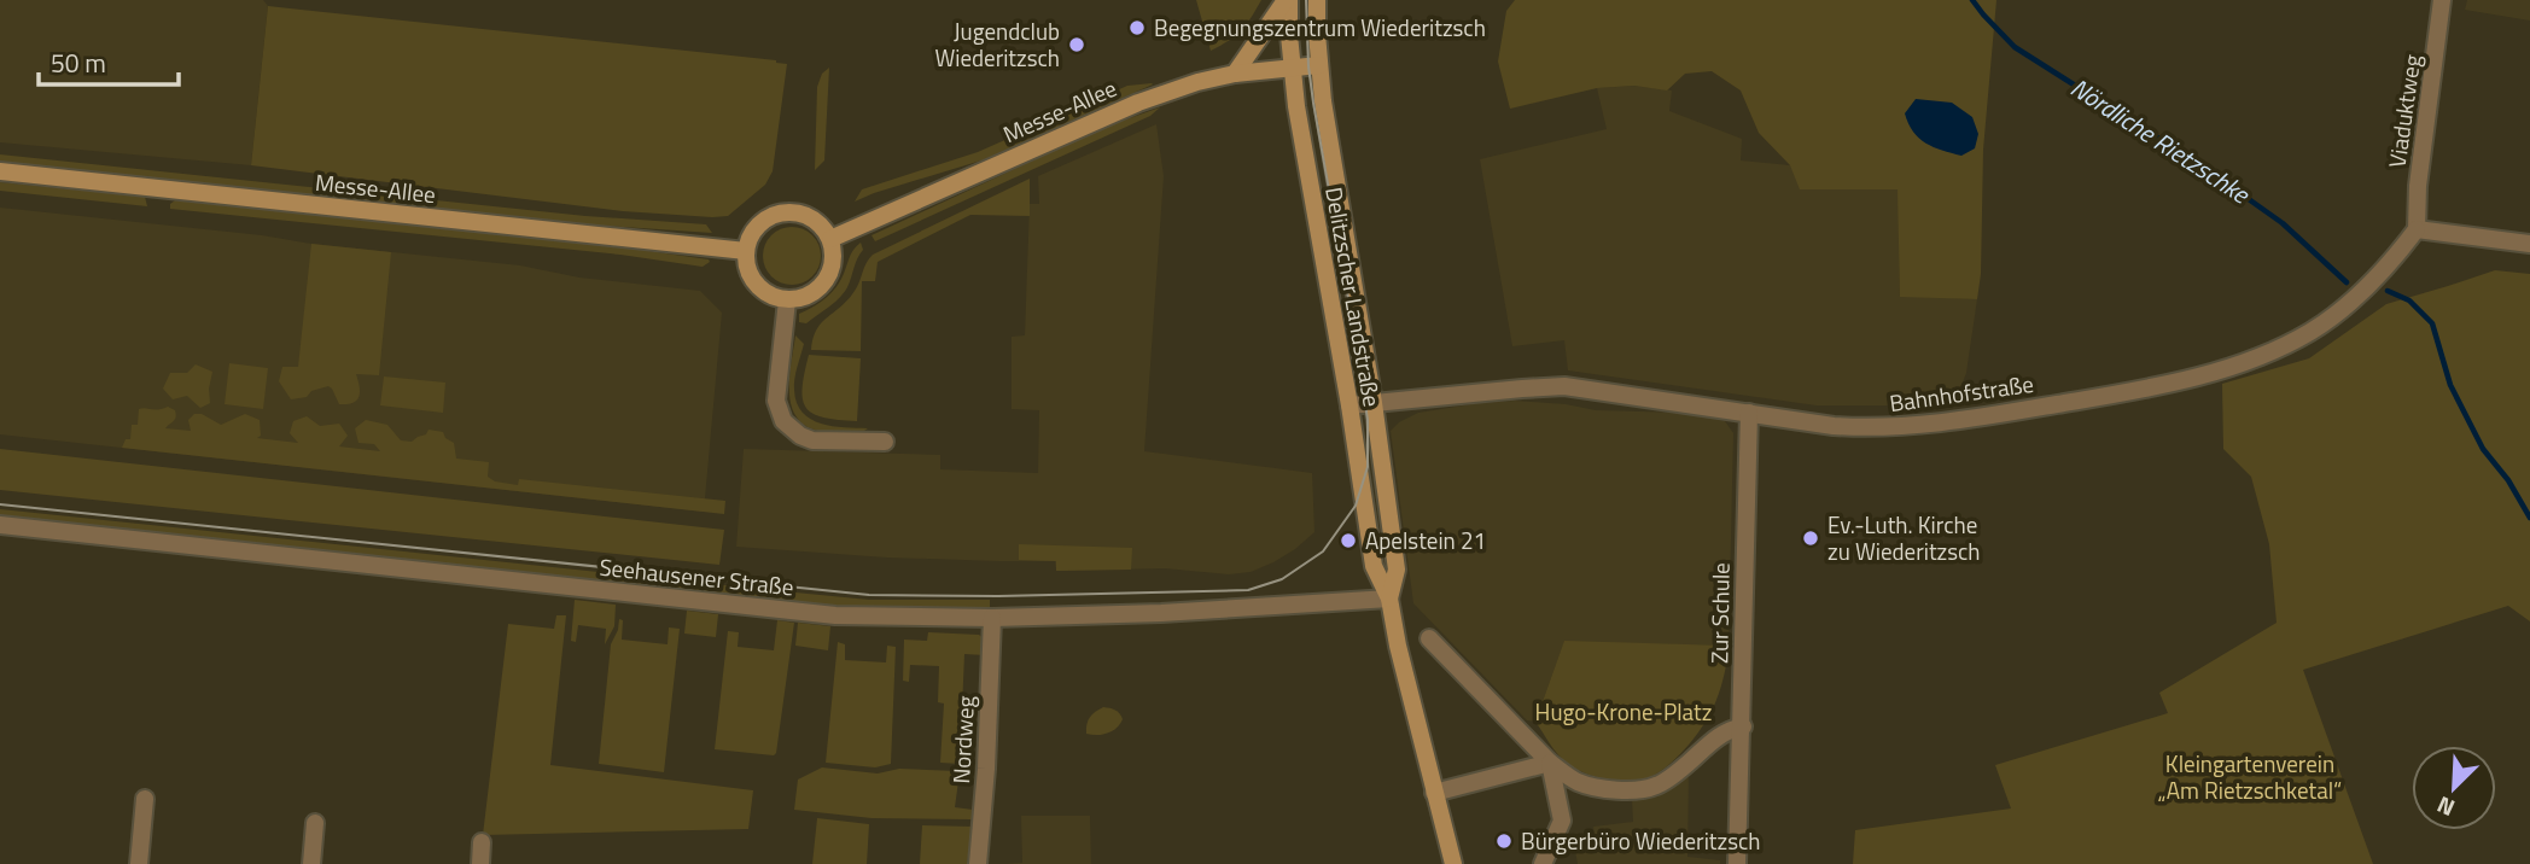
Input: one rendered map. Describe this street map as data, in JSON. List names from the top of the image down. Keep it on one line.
{"streets":{"main road":["Messe-Allee","Delitzscher Landstraße"],"street":["Viaduktweg","Bahnhofstraße","Seehausener Straße","Zur Schule","Nordweg"]},"crossings":[["Messe-Allee","Delitzscher Landstraße"],["Viaduktweg","Bahnhofstraße"],["Delitzscher Landstraße","Bahnhofstraße"],["Delitzscher Landstraße","Seehausener Straße"],["Bahnhofstraße","Zur Schule"],["Seehausener Straße","Nordweg"]],"water":["Nördliche Rietzschke"],"parks":["Hugo-Krone-Platz","Kleingartenverein „Am Rietzschketal“"],"places":["Begegnungszentrum Wiederitzsch","Jugendclub Wiederitzsch","Ev.-Luth. Kirche zu Wiederitzsch","Apelstein 21","Bürgerbüro Wiederitzsch"],"scale_bar":"50 m","north":"bottom left"}
